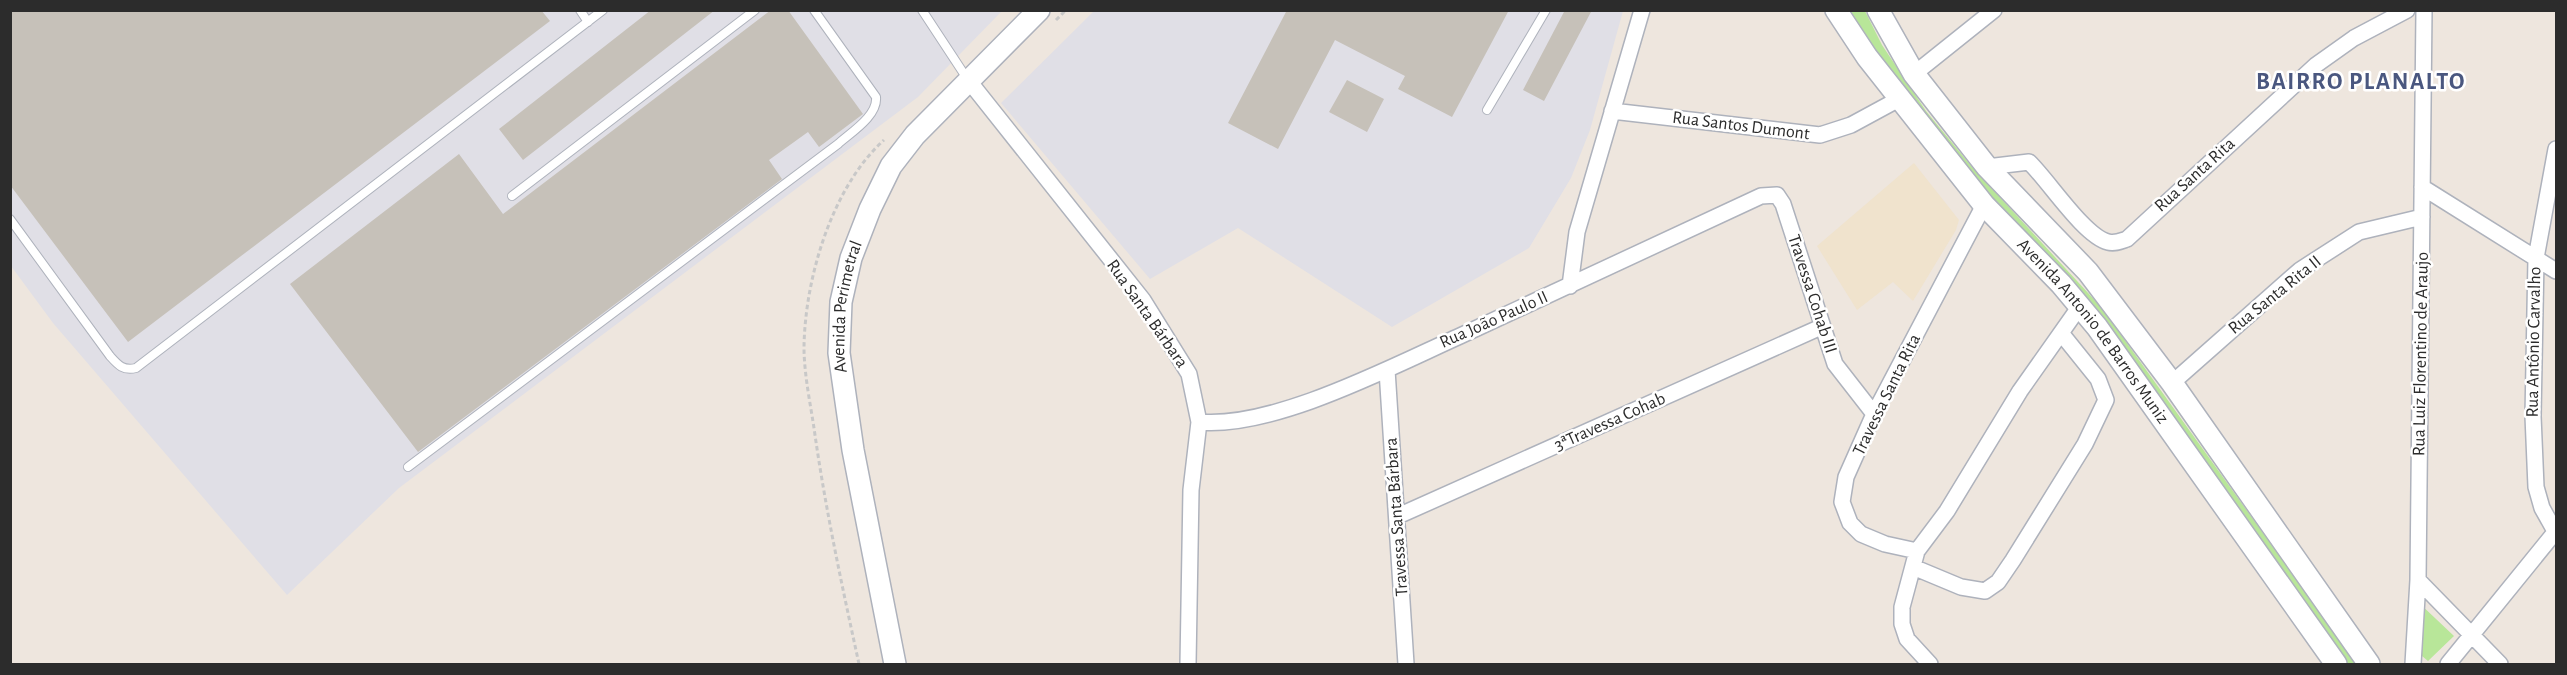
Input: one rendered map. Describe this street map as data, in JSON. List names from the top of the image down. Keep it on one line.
{"streets":{"main road":["Avenida Perimetral","Avenida Antonio de Barros Muniz"],"street":["Rua Santos Dumont","Rua Santa Rita","Travessa Cohab III","Rua Santa Rita II","Rua Santa Bárbara","Rua João Paulo II","Rua Antônio Carvalho","Rua Luiz Florentino de Araujo","Travessa Santa Rita","3ªTravessa Cohab","Travessa Santa Bárbara"]},"crossings":[["Rua Santos Dumont","Avenida Antonio de Barros Muniz"],["Rua Santa Rita","Avenida Antonio de Barros Muniz"],["Travessa Cohab III","Rua João Paulo II"],["Travessa Cohab III","Travessa Santa Rita"],["Travessa Cohab III","3ªTravessa Cohab"],["Rua Santa Rita II","Avenida Antonio de Barros Muniz"],["Rua Santa Rita II","Rua Luiz Florentino de Araujo"],["Avenida Perimetral","Rua Santa Bárbara"],["Rua Santa Bárbara","Rua João Paulo II"],["Rua João Paulo II","Travessa Santa Bárbara"],["Avenida Antonio de Barros Muniz","Travessa Santa Rita"],["3ªTravessa Cohab","Travessa Santa Bárbara"]],"districts":["BAIRRO PLANALTO"]}
